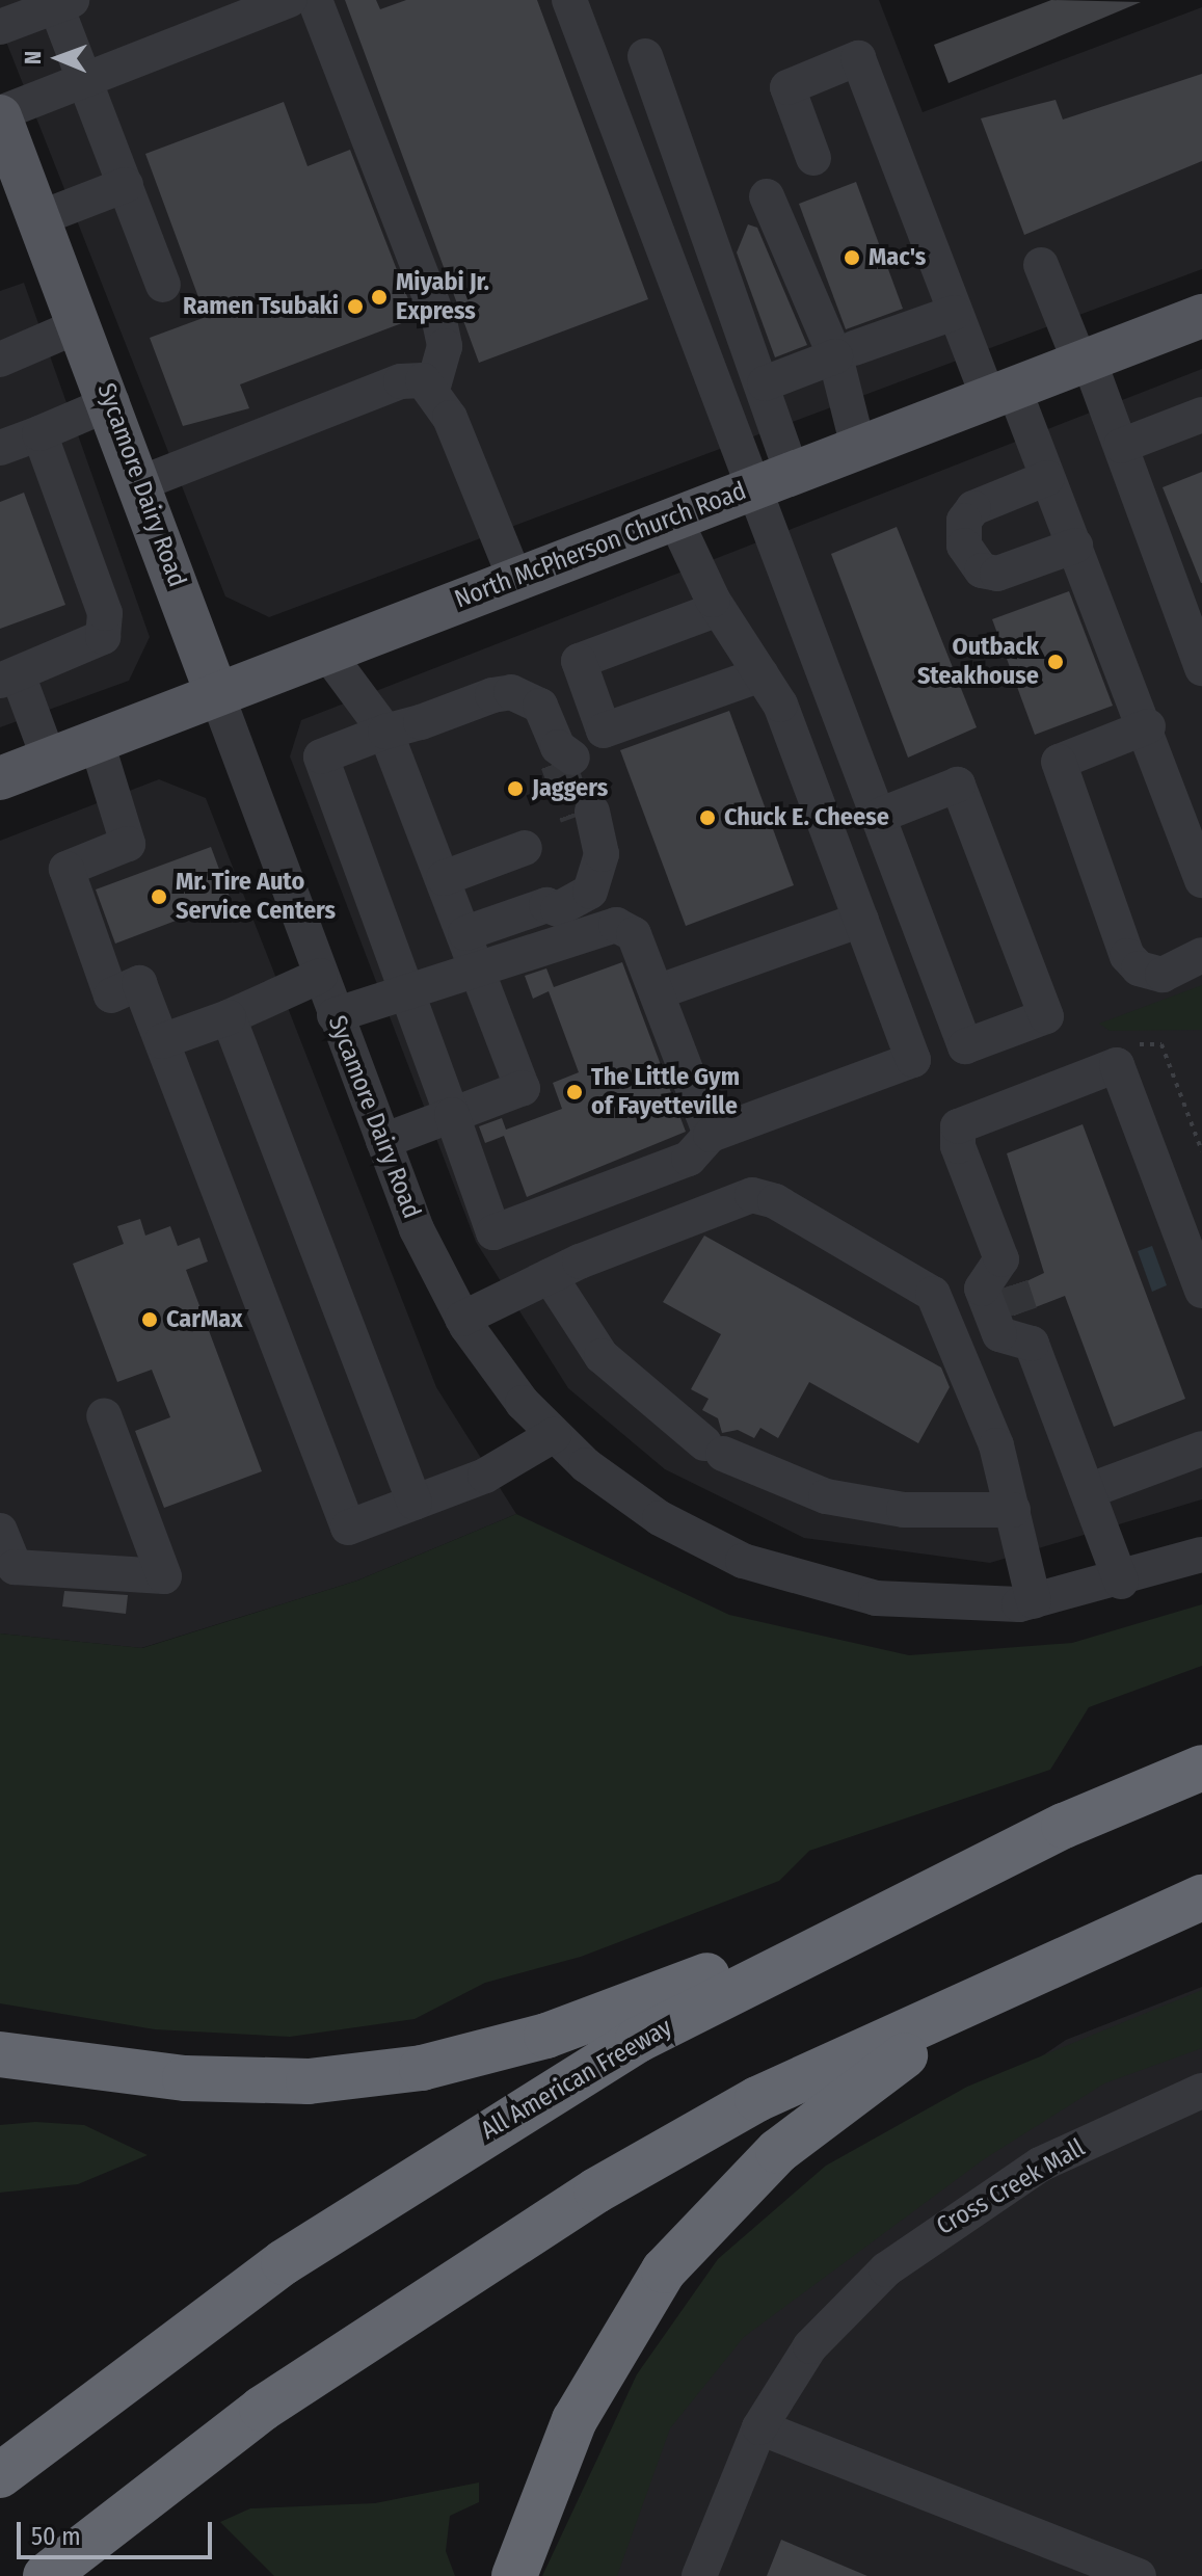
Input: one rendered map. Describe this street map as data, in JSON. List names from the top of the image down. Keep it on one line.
{"streets":{"highway":["All American Freeway"],"main road":["Sycamore Dairy Road","North McPherson Church Road"],"street":["Cross Creek Mall"]},"crossings":[["Sycamore Dairy Road","North McPherson Church Road"]],"places":["Mac's","Miyabi Jr. Express","Ramen Tsubaki","Outback Steakhouse","Jaggers","Chuck E. Cheese","Mr. Tire Auto Service Centers","The Little Gym of Fayetteville","CarMax"],"scale_bar":"50 m","north":"left"}
